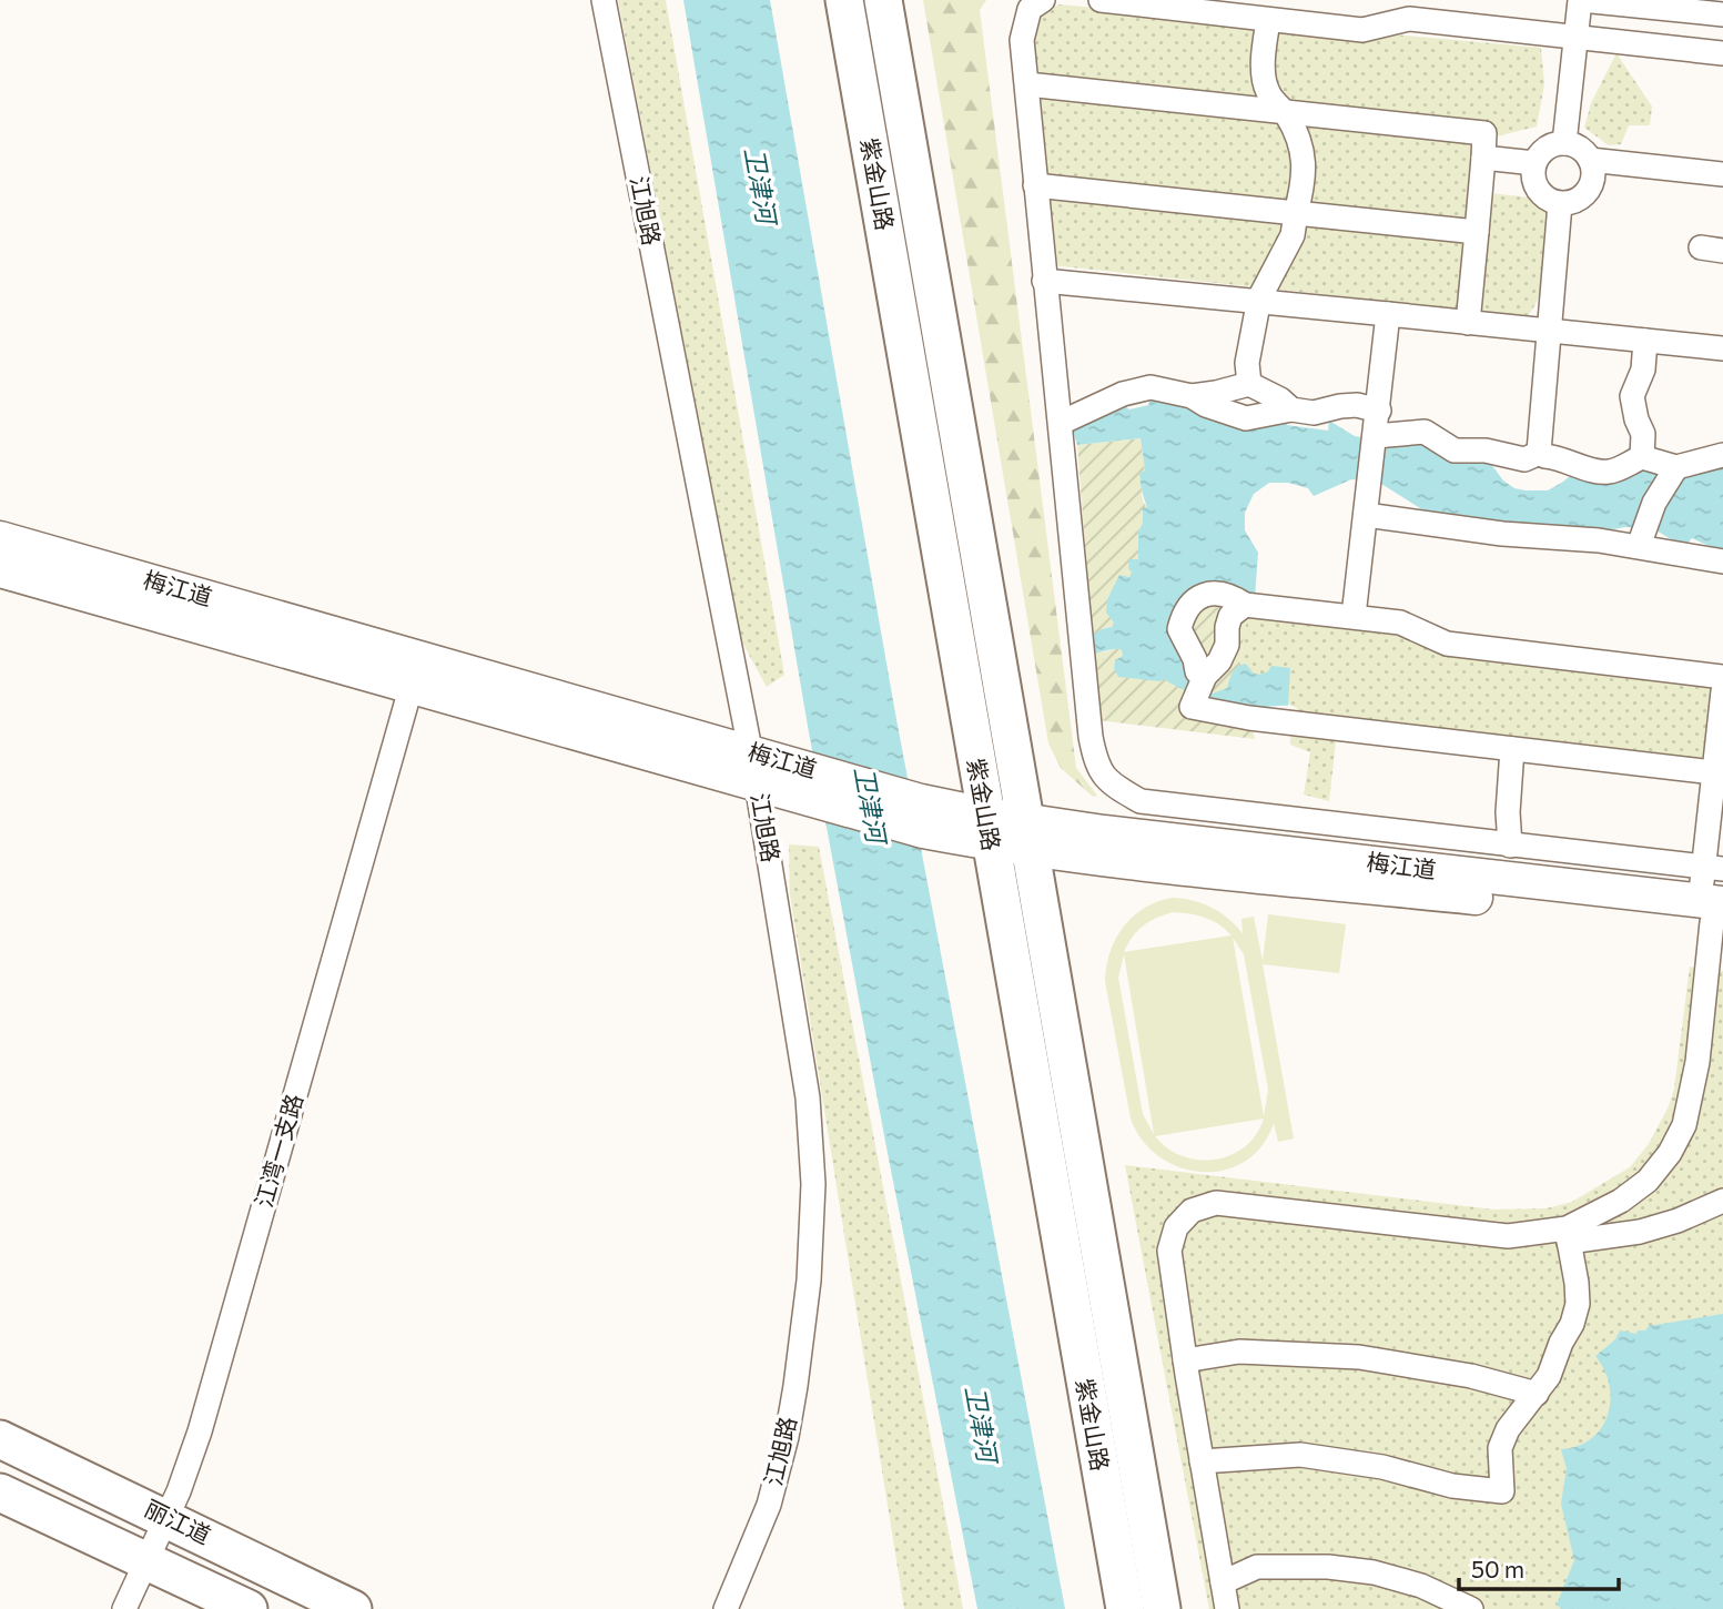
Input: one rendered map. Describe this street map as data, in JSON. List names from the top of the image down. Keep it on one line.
{"streets":{"main road":["紫金山路","丽江道"],"street":["江旭路","梅江道","江湾一支路"]},"crossings":[["紫金山路","梅江道"],["江旭路","梅江道"],["梅江道","江湾一支路"],["江湾一支路","丽江道"]],"water":["卫津河"],"scale_bar":"50 m"}
